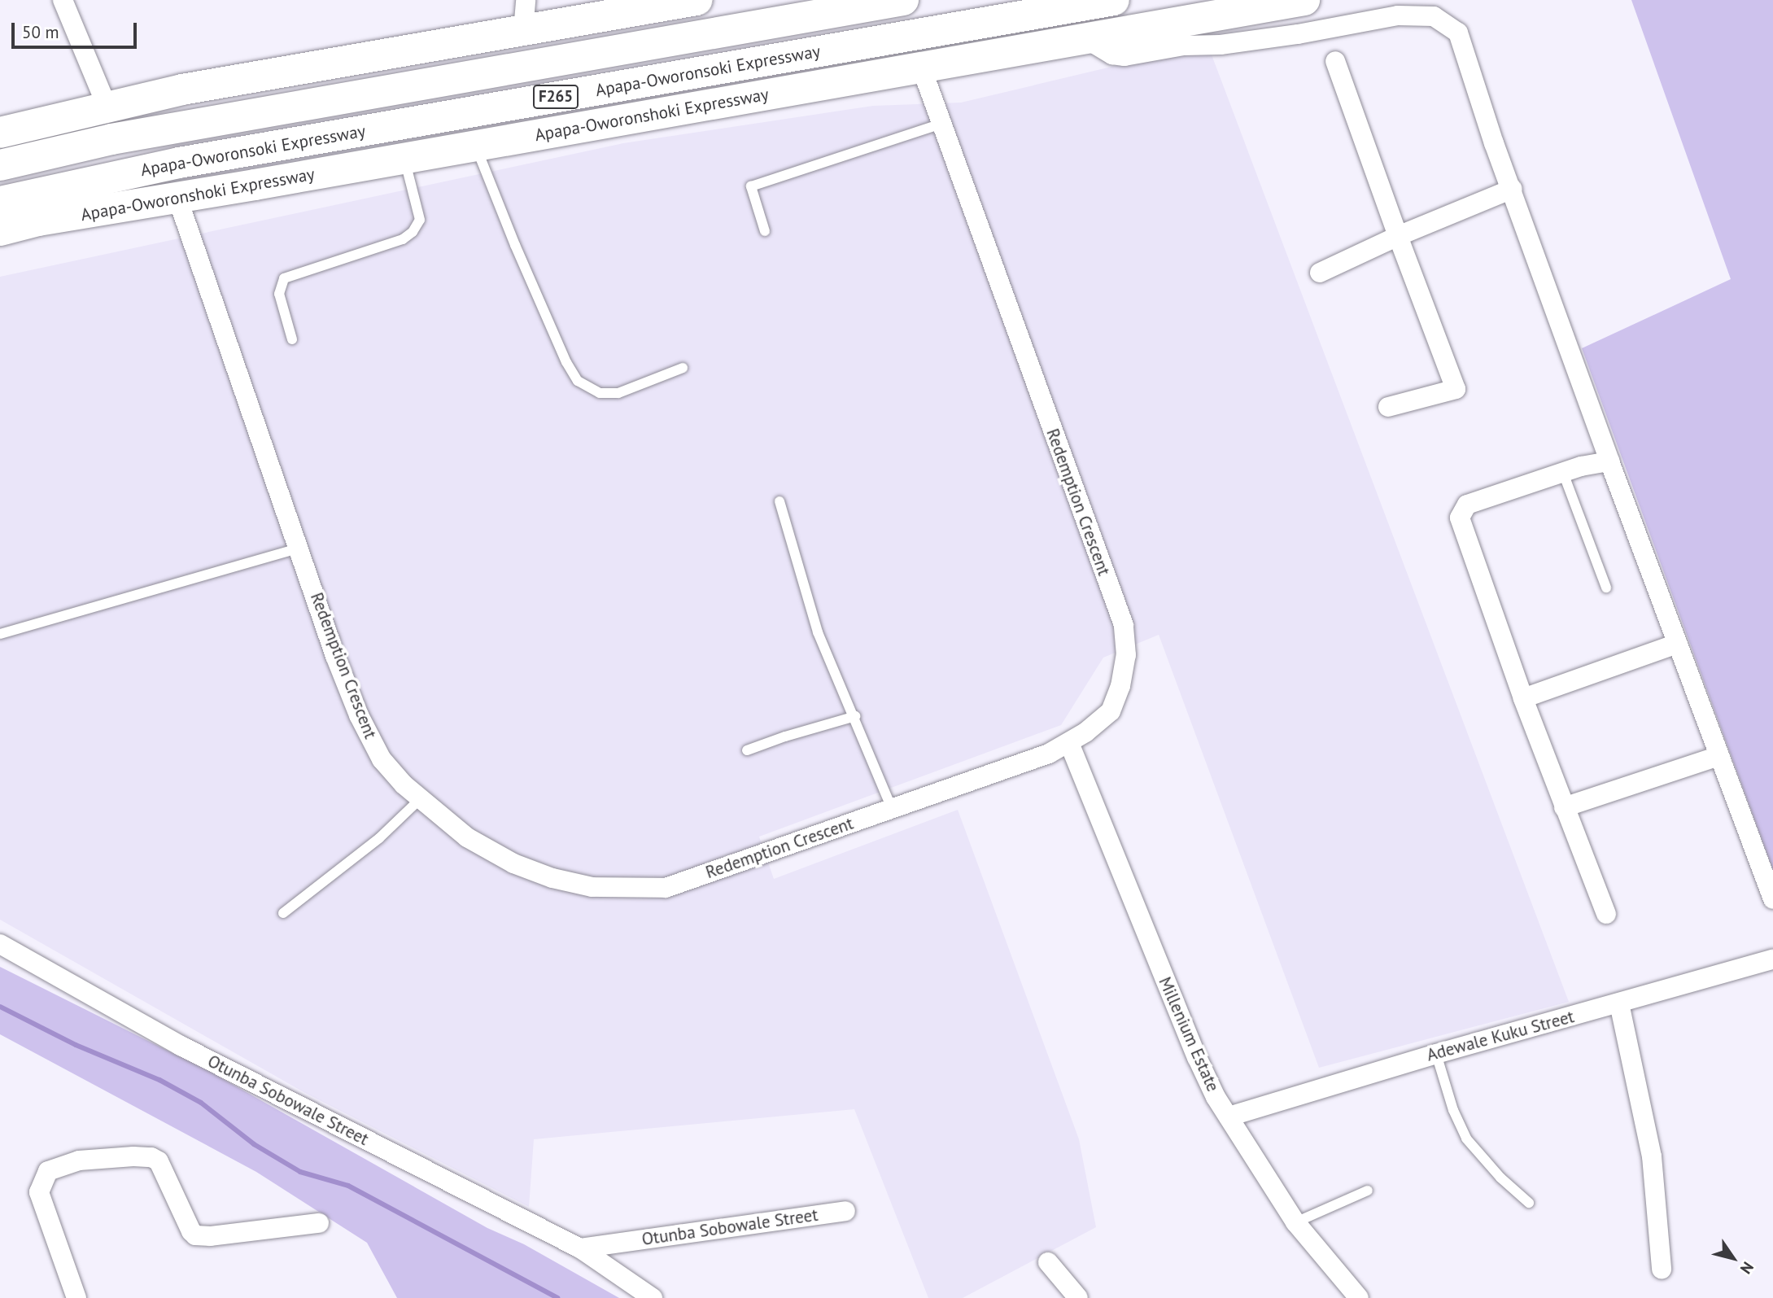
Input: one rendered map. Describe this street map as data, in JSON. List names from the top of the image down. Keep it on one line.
{"streets":{"main road":["Apapa-Oworonsoki Expressway","F265","Apapa-Oworonshoki Expressway"],"street":["Redemption Crescent","Millenium Estate","Adewale Kuku Street","Otunba Sobowale Street"]},"crossings":[["Apapa-Oworonshoki Expressway","Redemption Crescent"],["Redemption Crescent","Millenium Estate"],["Millenium Estate","Adewale Kuku Street"]],"scale_bar":"50 m","north":"bottom right"}
